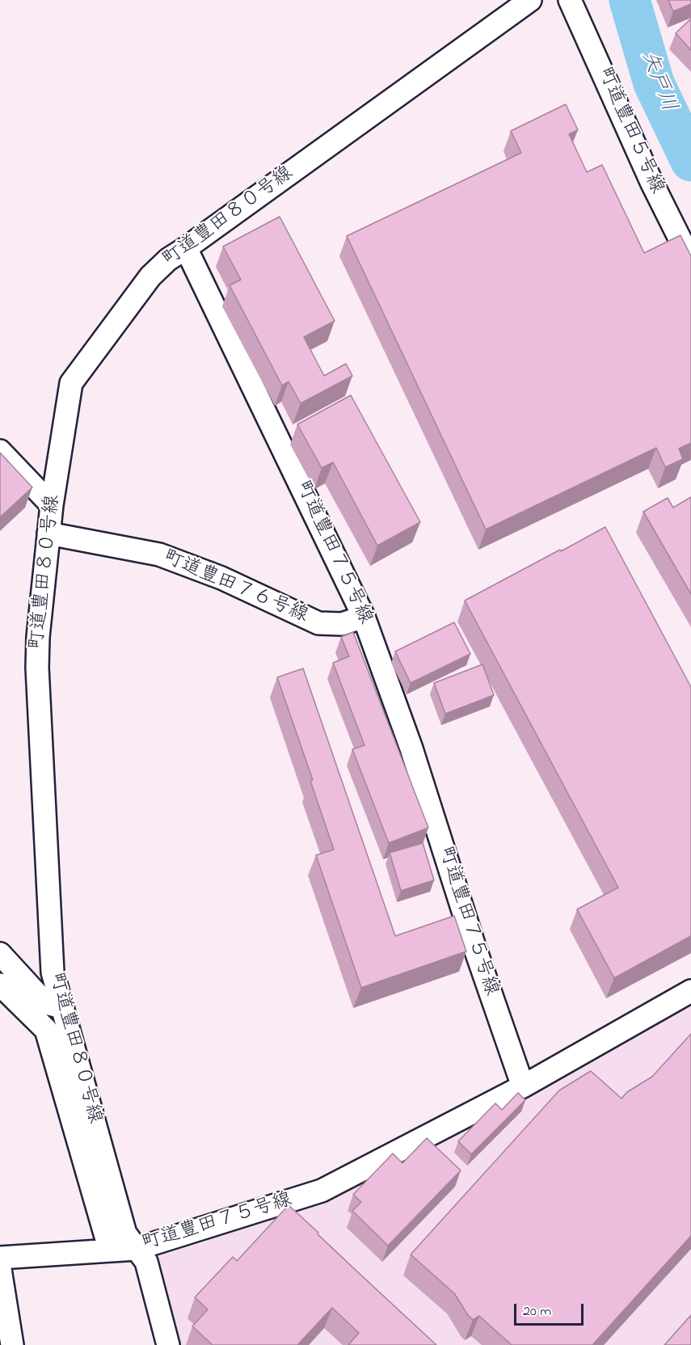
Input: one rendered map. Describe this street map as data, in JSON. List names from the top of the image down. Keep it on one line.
{"streets":{"street":["町道豊田５号線","町道豊田８０号線","町道豊田７５号線","町道豊田７６号線"]},"crossings":[["町道豊田８０号線","町道豊田７５号線"],["町道豊田８０号線","町道豊田７６号線"],["町道豊田７５号線","町道豊田７６号線"]],"water":["矢戸川"],"scale_bar":"20 m"}
